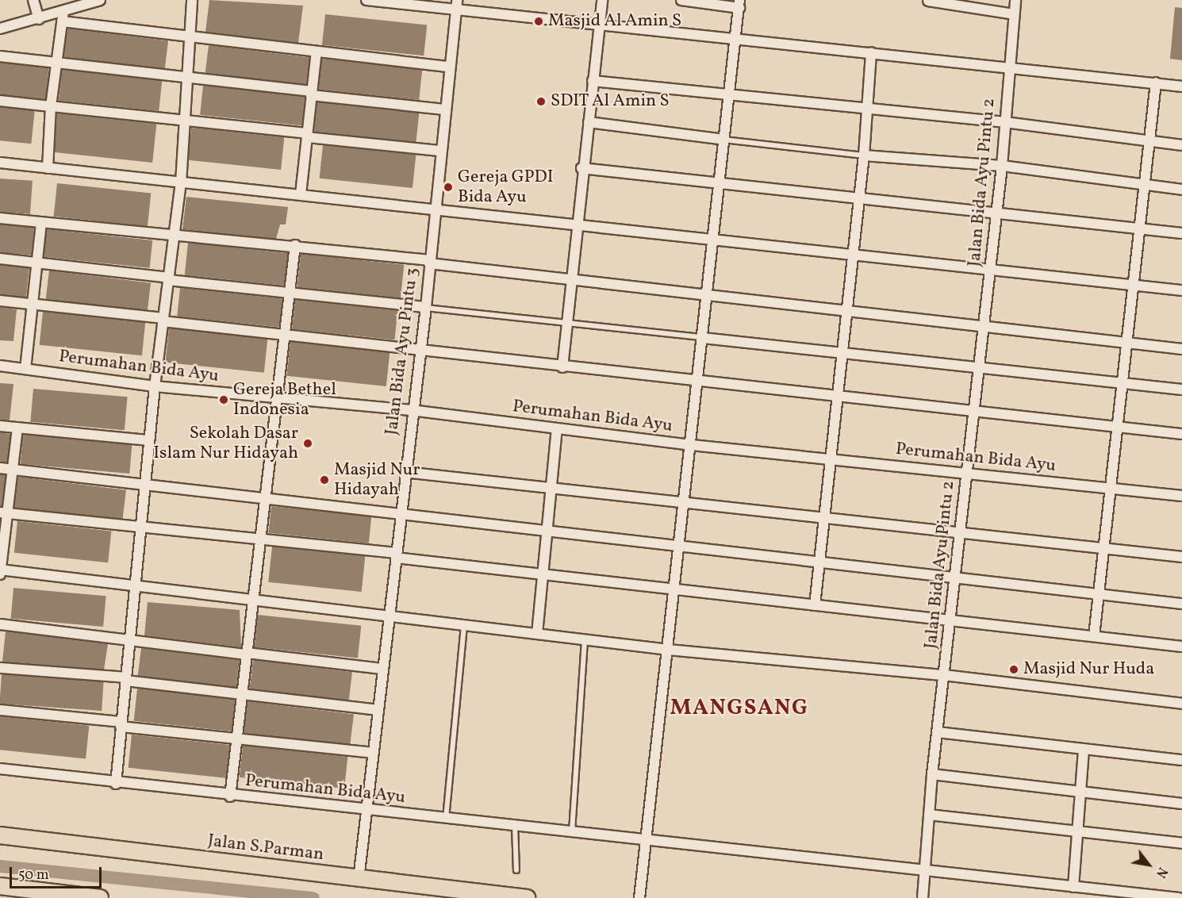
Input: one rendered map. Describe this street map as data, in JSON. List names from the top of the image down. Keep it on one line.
{"streets":{"main road":["Jalan S.Parman"],"street":["Jalan Bida Ayu Pintu 2","Jalan Bida Ayu Pintu 3","Perumahan Bida Ayu"]},"crossings":[["Jalan Bida Ayu Pintu 2","Perumahan Bida Ayu"],["Jalan Bida Ayu Pintu 3","Perumahan Bida Ayu"],["Jalan Bida Ayu Pintu 3","Jalan S.Parman"]],"districts":["MANGSANG"],"places":["Masjid Al Amin S","SDIT Al Amin S","Gereja GPDI Bida Ayu","Gereja Bethel Indonesia","Sekolah Dasar Islam Nur Hidayah","Masjid Nur Hidayah","Masjid Nur Huda"],"scale_bar":"50 m","north":"bottom right"}
